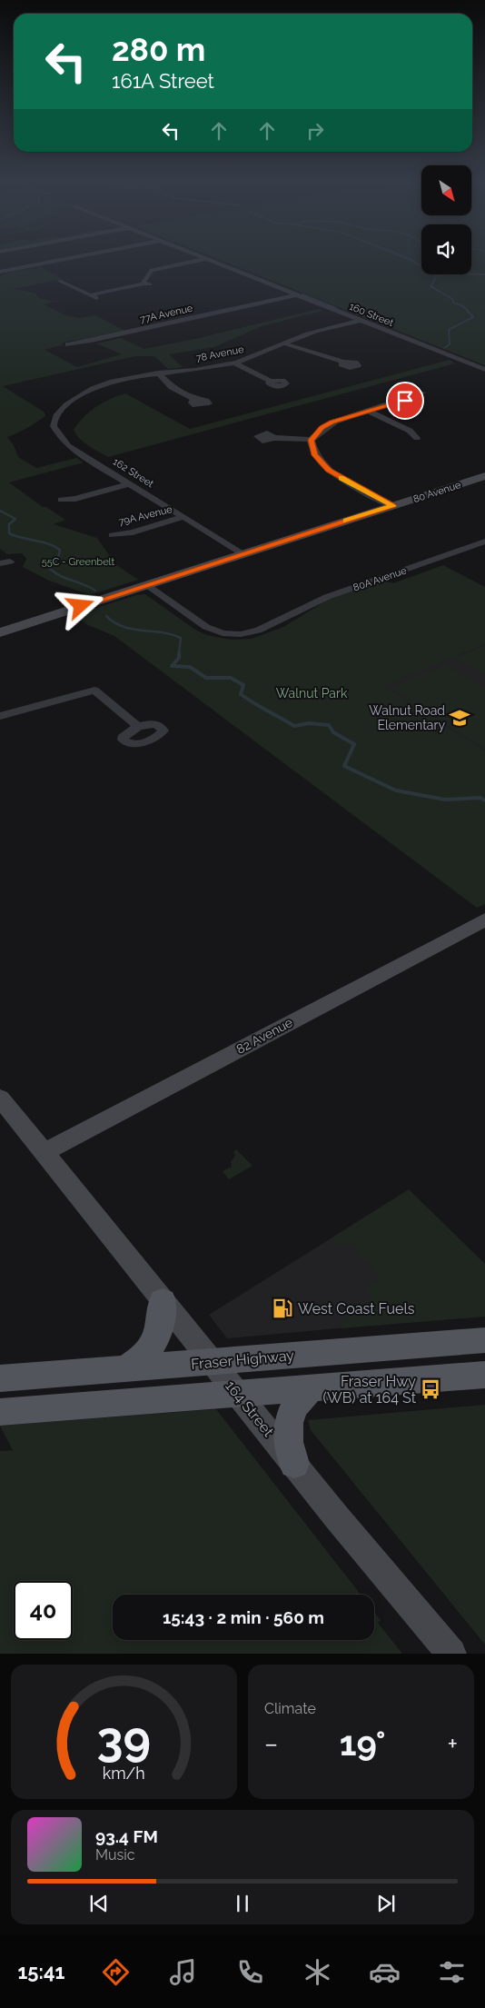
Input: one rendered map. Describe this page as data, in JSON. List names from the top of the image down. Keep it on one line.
{"streets":{"main road":["Fraser Highway"],"street":["77A Avenue","160 Street","78 Avenue","162 Street","80 Avenue","79A Avenue","80A Avenue","82 Avenue","164 Street"]},"crossings":[["77A Avenue","160 Street"],["160 Street","78 Avenue"],["78 Avenue","162 Street"],["162 Street","80 Avenue"],["162 Street","79A Avenue"],["80 Avenue","80A Avenue"],["82 Avenue","164 Street"],["Fraser Highway","164 Street"]],"parks":["55C - Greenbelt","Walnut Park"],"places":{"school or university":["Walnut Road Elementary"],"fuel station":["West Coast Fuels"],"bus stop":["Fraser Hwy (WB) at 164 St"]},"north":"bottom right","page":{"turn":["280 m","161A Street"],"limit":"40","trip":"15:43 · 2 min · 560 m","tile":"Climate","heat":["−","19°","+"],"song":["93.4 FM","Music"],"tabs":"15:41","gauge":["39","km/h"]}}
